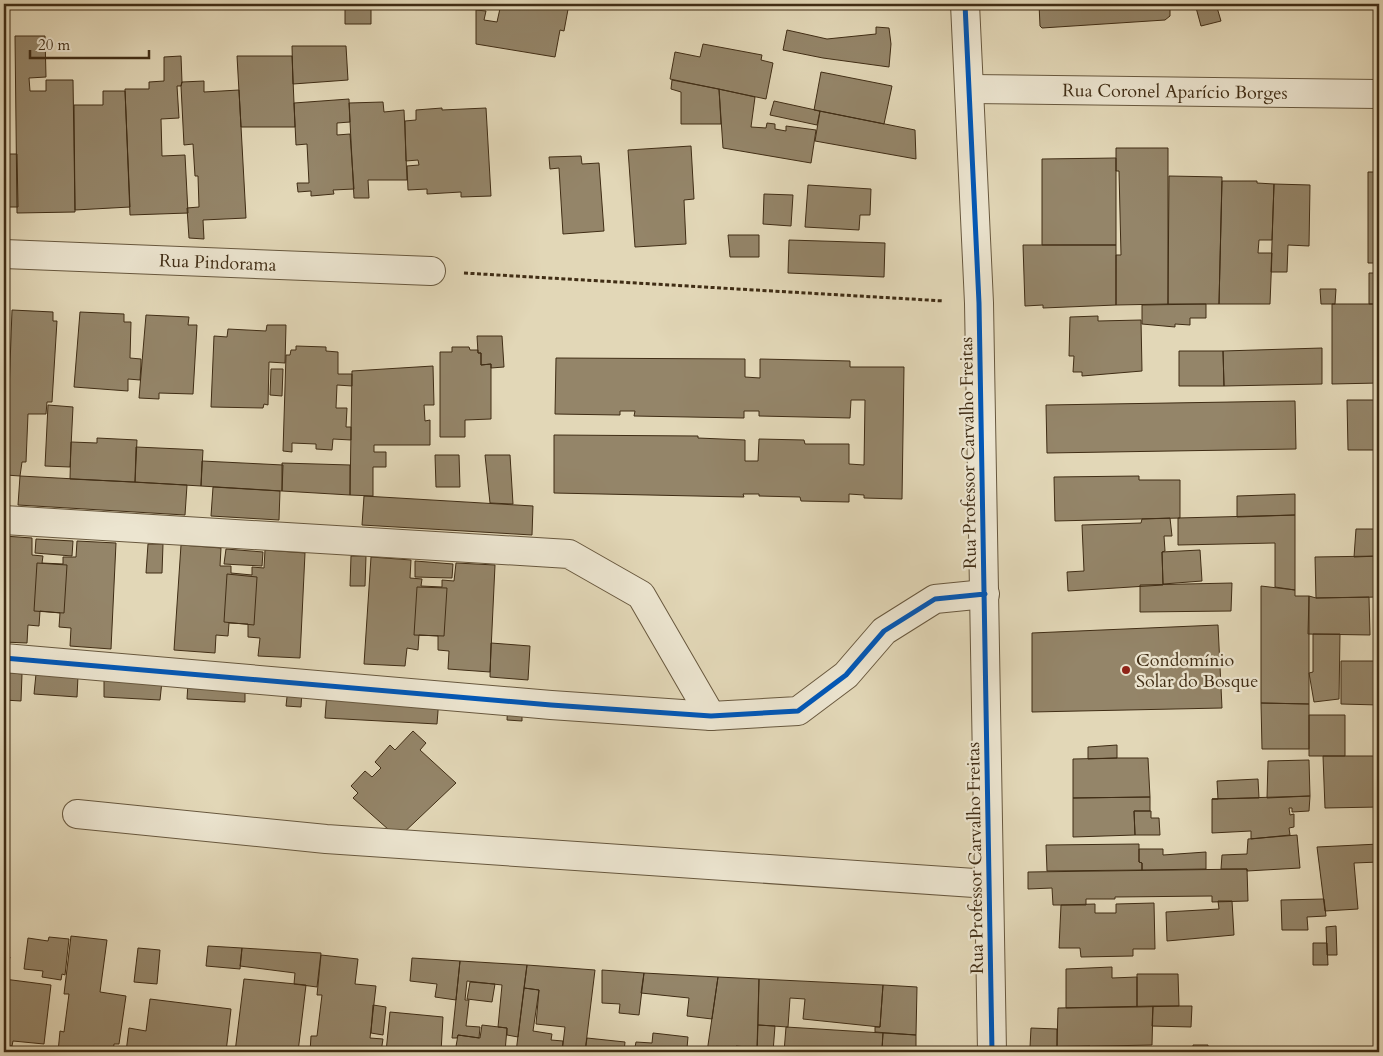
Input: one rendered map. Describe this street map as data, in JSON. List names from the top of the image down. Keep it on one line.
{"streets":{"street":["Rua Coronel Aparício Borges","Rua Pindorama","Rua Professor Carvalho Freitas"]},"crossings":[["Rua Coronel Aparício Borges","Rua Professor Carvalho Freitas"]],"places":["Condomínio Solar do Bosque"],"scale_bar":"20 m"}
